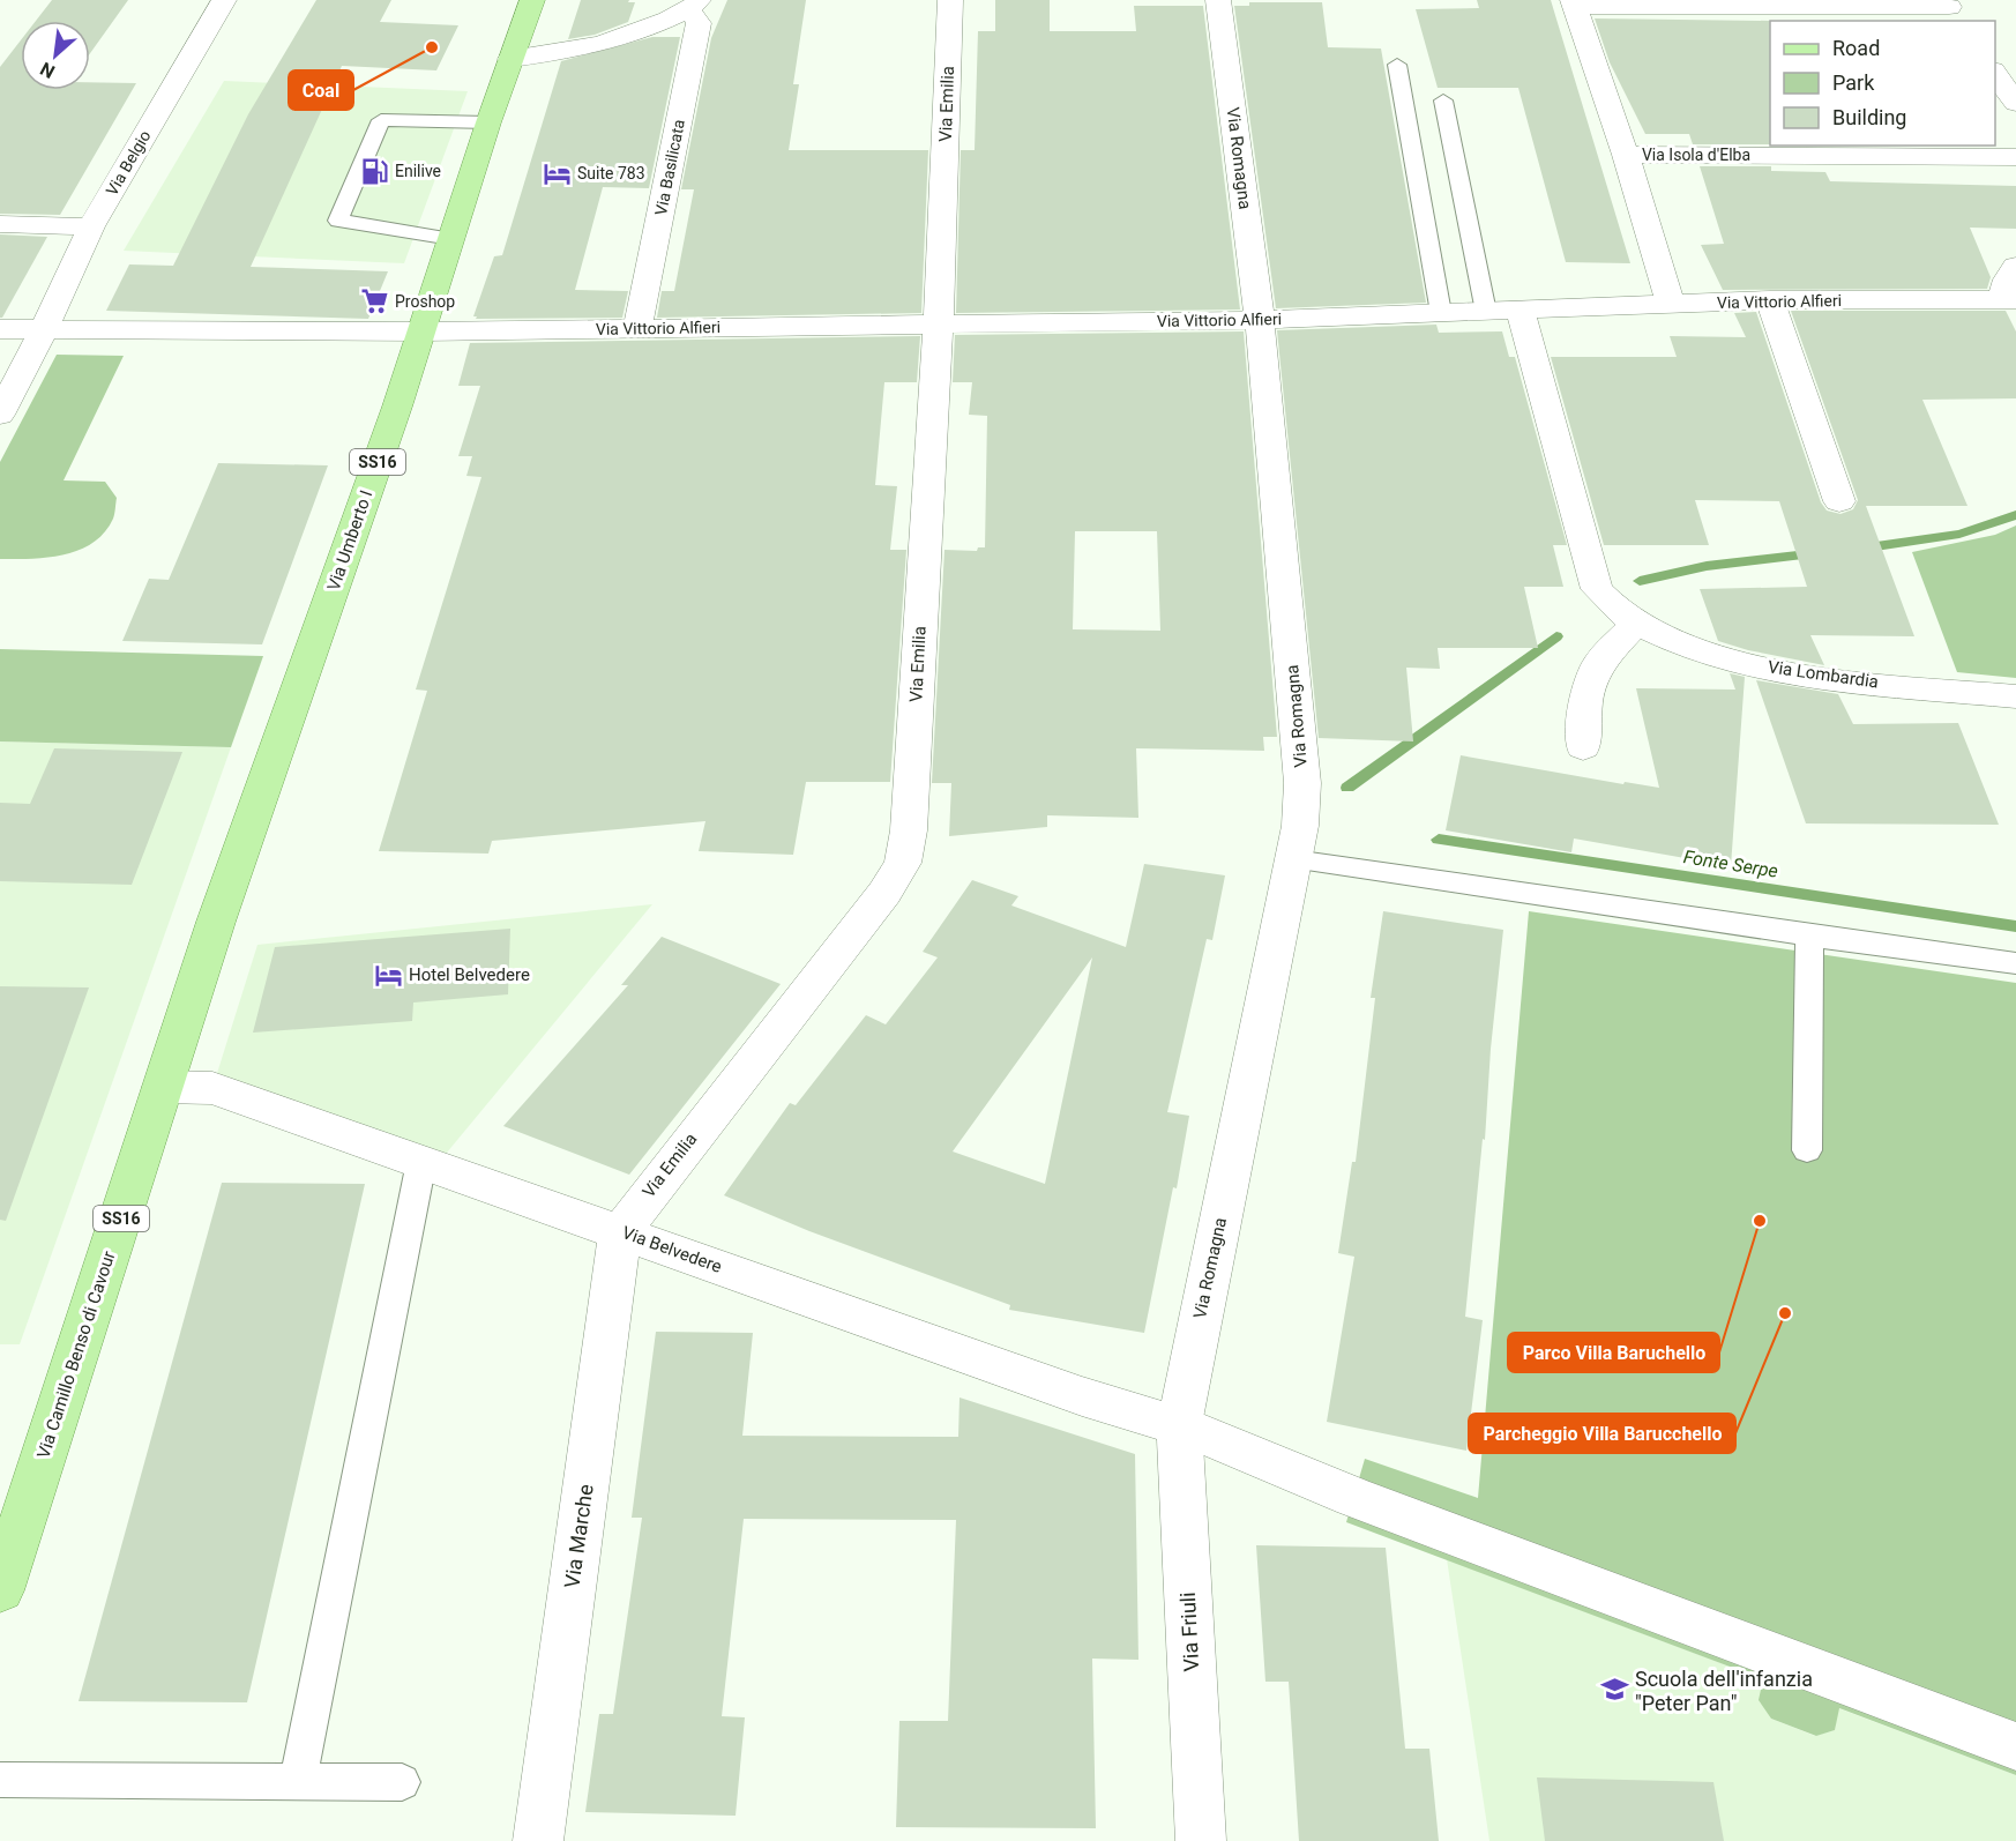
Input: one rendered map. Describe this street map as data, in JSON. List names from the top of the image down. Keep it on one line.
{"streets":{"main road":["SS16","Via Umberto I","Via Camillo Benso di Cavour"],"street":["Via Emilia","Via Isola d'Elba","Via Romagna","Via Belgio","Via Basilicata","Via Vittorio Alfieri","Via Lombardia","Via Belvedere","Via Marche","Via Friuli"]},"crossings":[["Via Emilia","Via Vittorio Alfieri"],["Via Emilia","Via Belvedere"],["Via Emilia","Via Marche"],["Via Romagna","Via Vittorio Alfieri"],["Via Romagna","Via Belvedere"],["Via Romagna","Via Friuli"],["Via Belgio","Via Vittorio Alfieri"],["Via Basilicata","Via Vittorio Alfieri"],["Via Vittorio Alfieri","Via Umberto I"],["Via Vittorio Alfieri","Via Lombardia"],["Via Umberto I","Via Camillo Benso di Cavour"],["Via Belvedere","Via Camillo Benso di Cavour"],["Via Belvedere","Via Marche"],["Via Belvedere","Via Friuli"]],"water":["Fonte Serpe"],"places":{"other":["Coal","Parco Villa Baruchello","Parcheggio Villa Barucchello"],"fuel station":["Enilive"],"hotel":["Suite 783","Hotel Belvedere"],"supermarket":["Proshop"],"school or university":["Scuola dell'infanzia \"Peter Pan\""]},"legend":["Road","Park","Building"],"north":"bottom left"}
